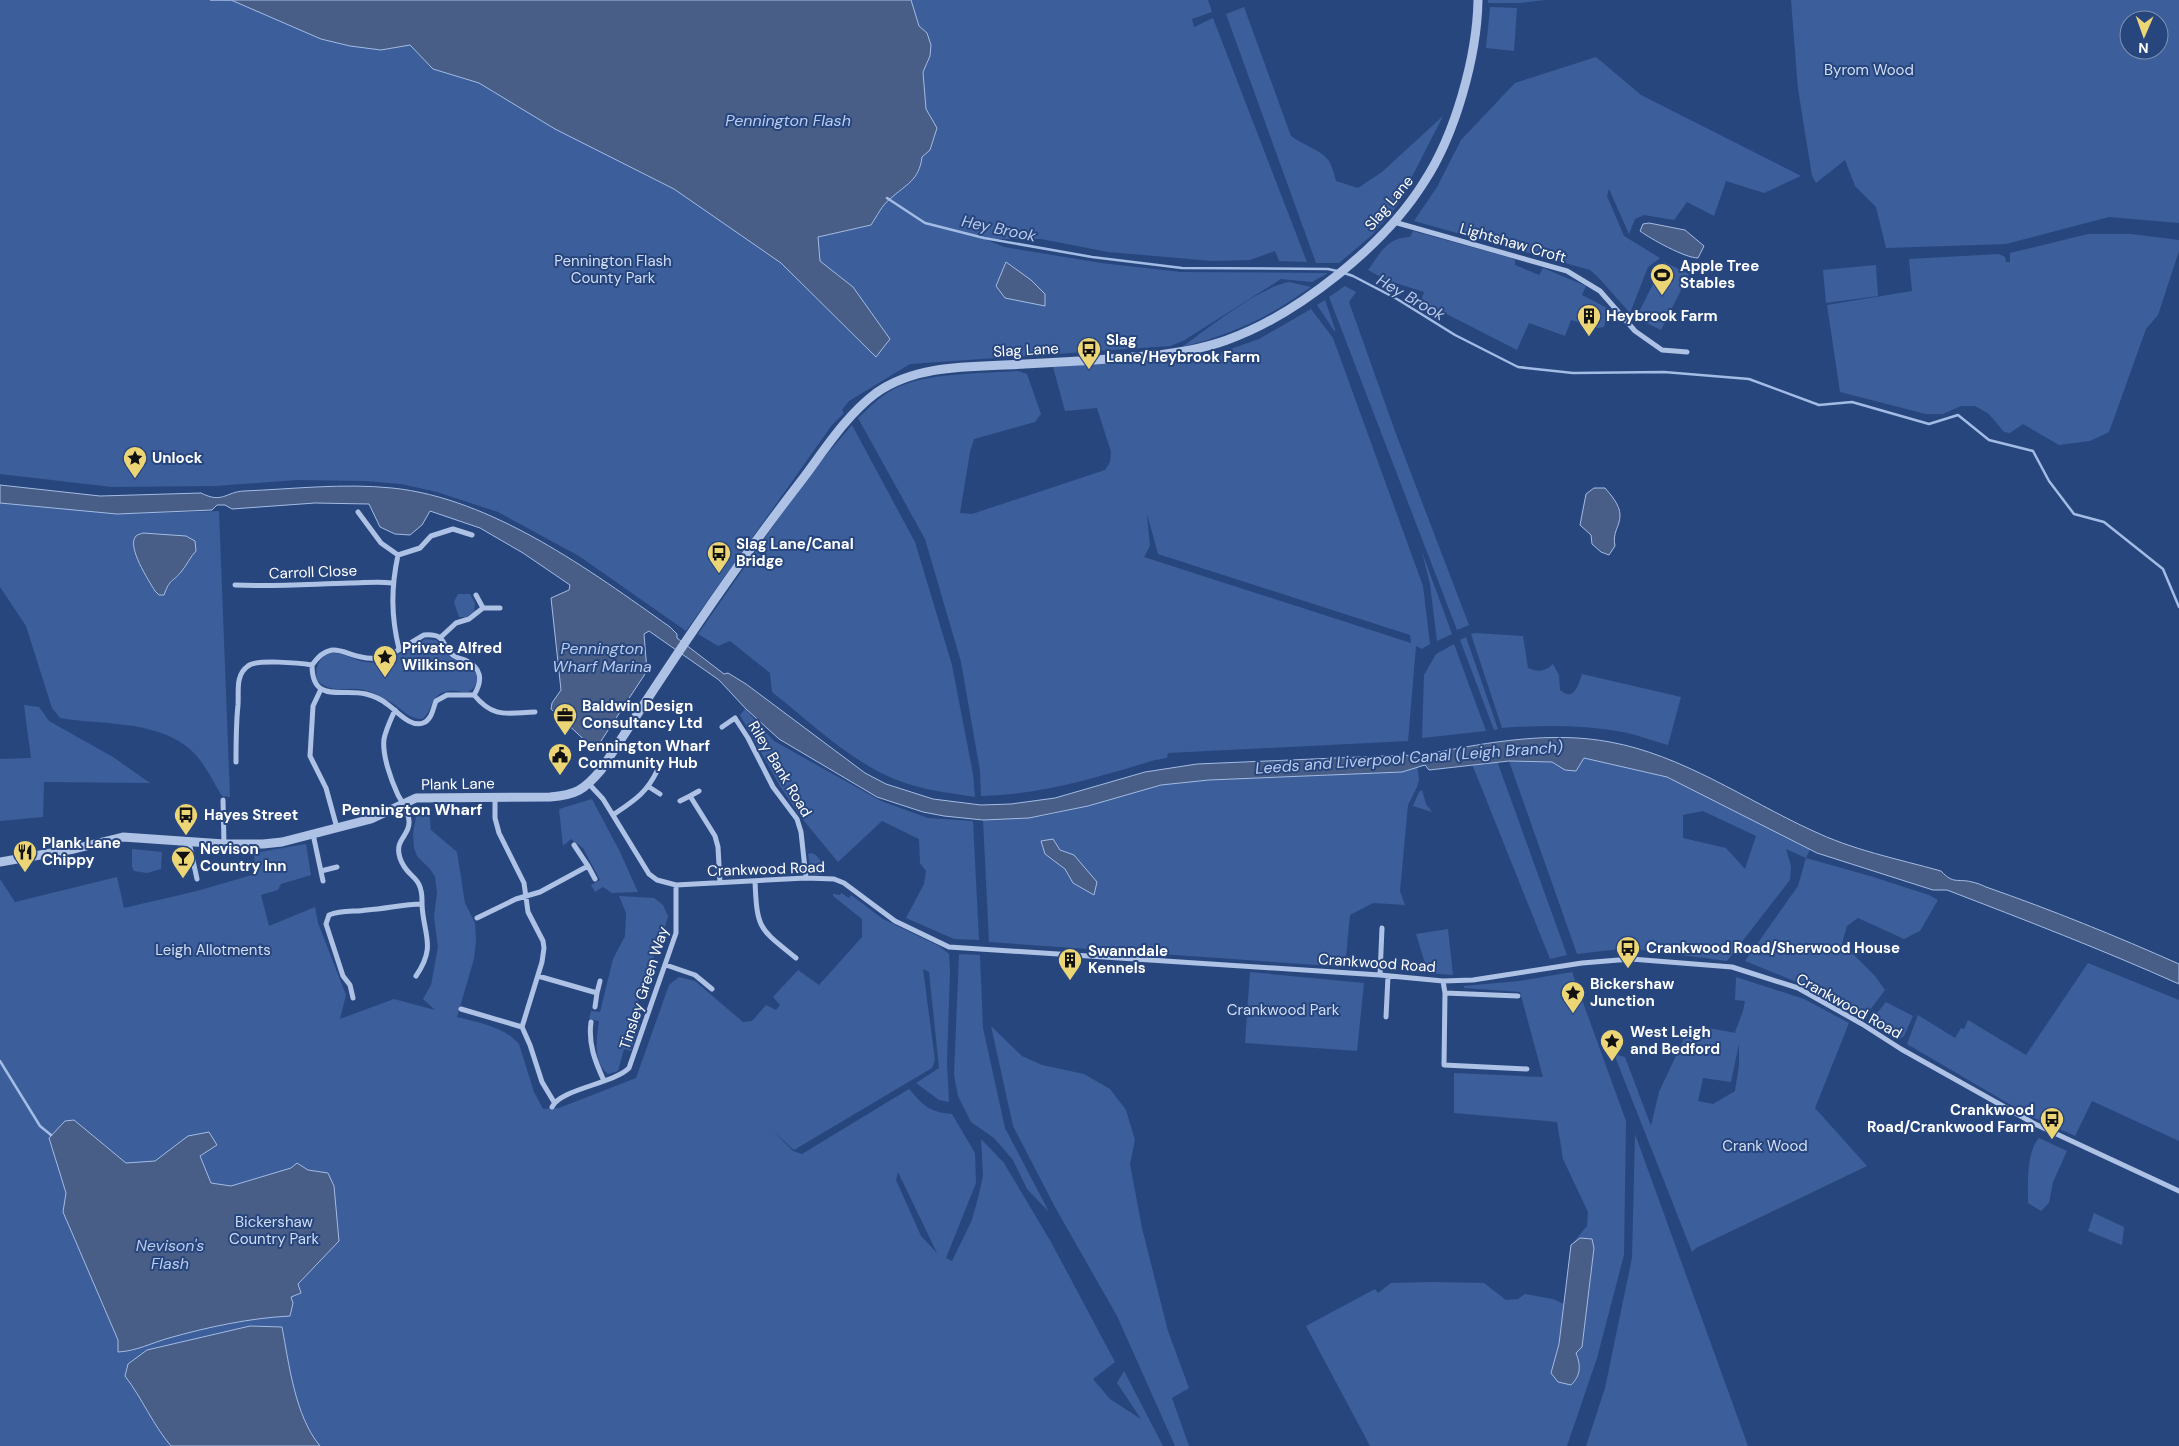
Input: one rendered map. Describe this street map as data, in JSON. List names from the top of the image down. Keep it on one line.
{"streets":{"street":["Slag Lane","Lightshaw Croft","Carroll Close","Riley Bank Road","Plank Lane","Crankwood Road","Tinsley Green Way"]},"crossings":[["Slag Lane","Lightshaw Croft"],["Slag Lane","Plank Lane"],["Riley Bank Road","Crankwood Road"],["Plank Lane","Crankwood Road"],["Crankwood Road","Tinsley Green Way"]],"districts":["Pennington Wharf"],"water":["Pennington Flash","Hey Brook","Pennington Wharf Marina","Leeds and Liverpool Canal (Leigh Branch)","Nevison's Flash"],"parks":["Byrom Wood","Pennington Flash County Park","Leigh Allotments","Crankwood Park","Crank Wood","Bickershaw Country Park"],"places":{"sports":["Apple Tree Stables"],"building":["Heybrook Farm","Swanndale Kennels"],"bus stop":["Slag Lane/Heybrook Farm","Slag Lane/Canal Bridge","Hayes Street","Crankwood Road/Sherwood House","Crankwood Road/Crankwood Farm"],"place":["Unlock","Private Alfred Wilkinson","Bickershaw Junction","West Leigh and Bedford"],"office":["Baldwin Design Consultancy Ltd"],"public building":["Pennington Wharf Community Hub"],"restaurant":["Plank Lane Chippy"],"bar":["Nevison Country Inn"]},"north":"bottom"}
